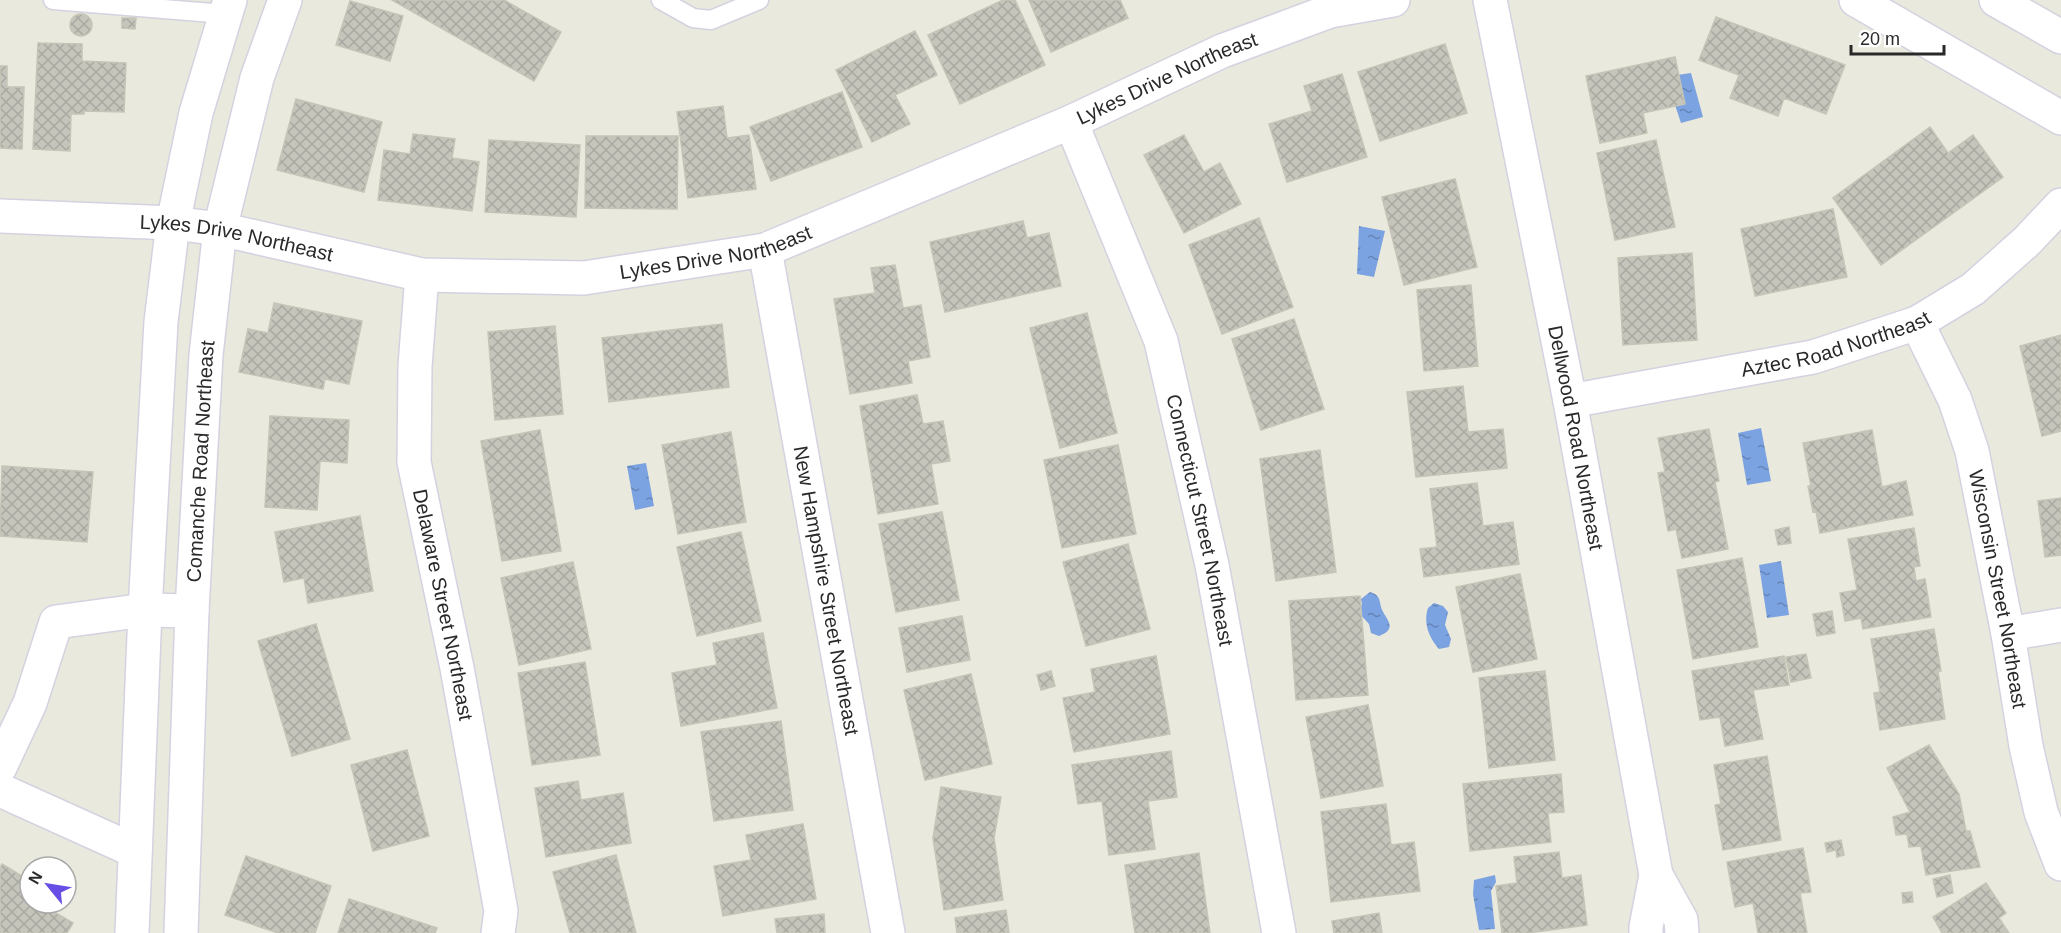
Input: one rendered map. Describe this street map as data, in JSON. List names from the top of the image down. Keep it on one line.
{"streets":{"street":["Lykes Drive Northeast","Aztec Road Northeast","Dellwood Road Northeast","Comanche Road Northeast","Connecticut Street Northeast","Wisconsin Street Northeast","New Hampshire Street Northeast","Delaware Street Northeast"]},"crossings":[["Lykes Drive Northeast","Comanche Road Northeast"],["Lykes Drive Northeast","Connecticut Street Northeast"],["Lykes Drive Northeast","New Hampshire Street Northeast"],["Lykes Drive Northeast","Delaware Street Northeast"],["Aztec Road Northeast","Dellwood Road Northeast"],["Aztec Road Northeast","Wisconsin Street Northeast"]],"scale_bar":"20 m","north":"top left"}
